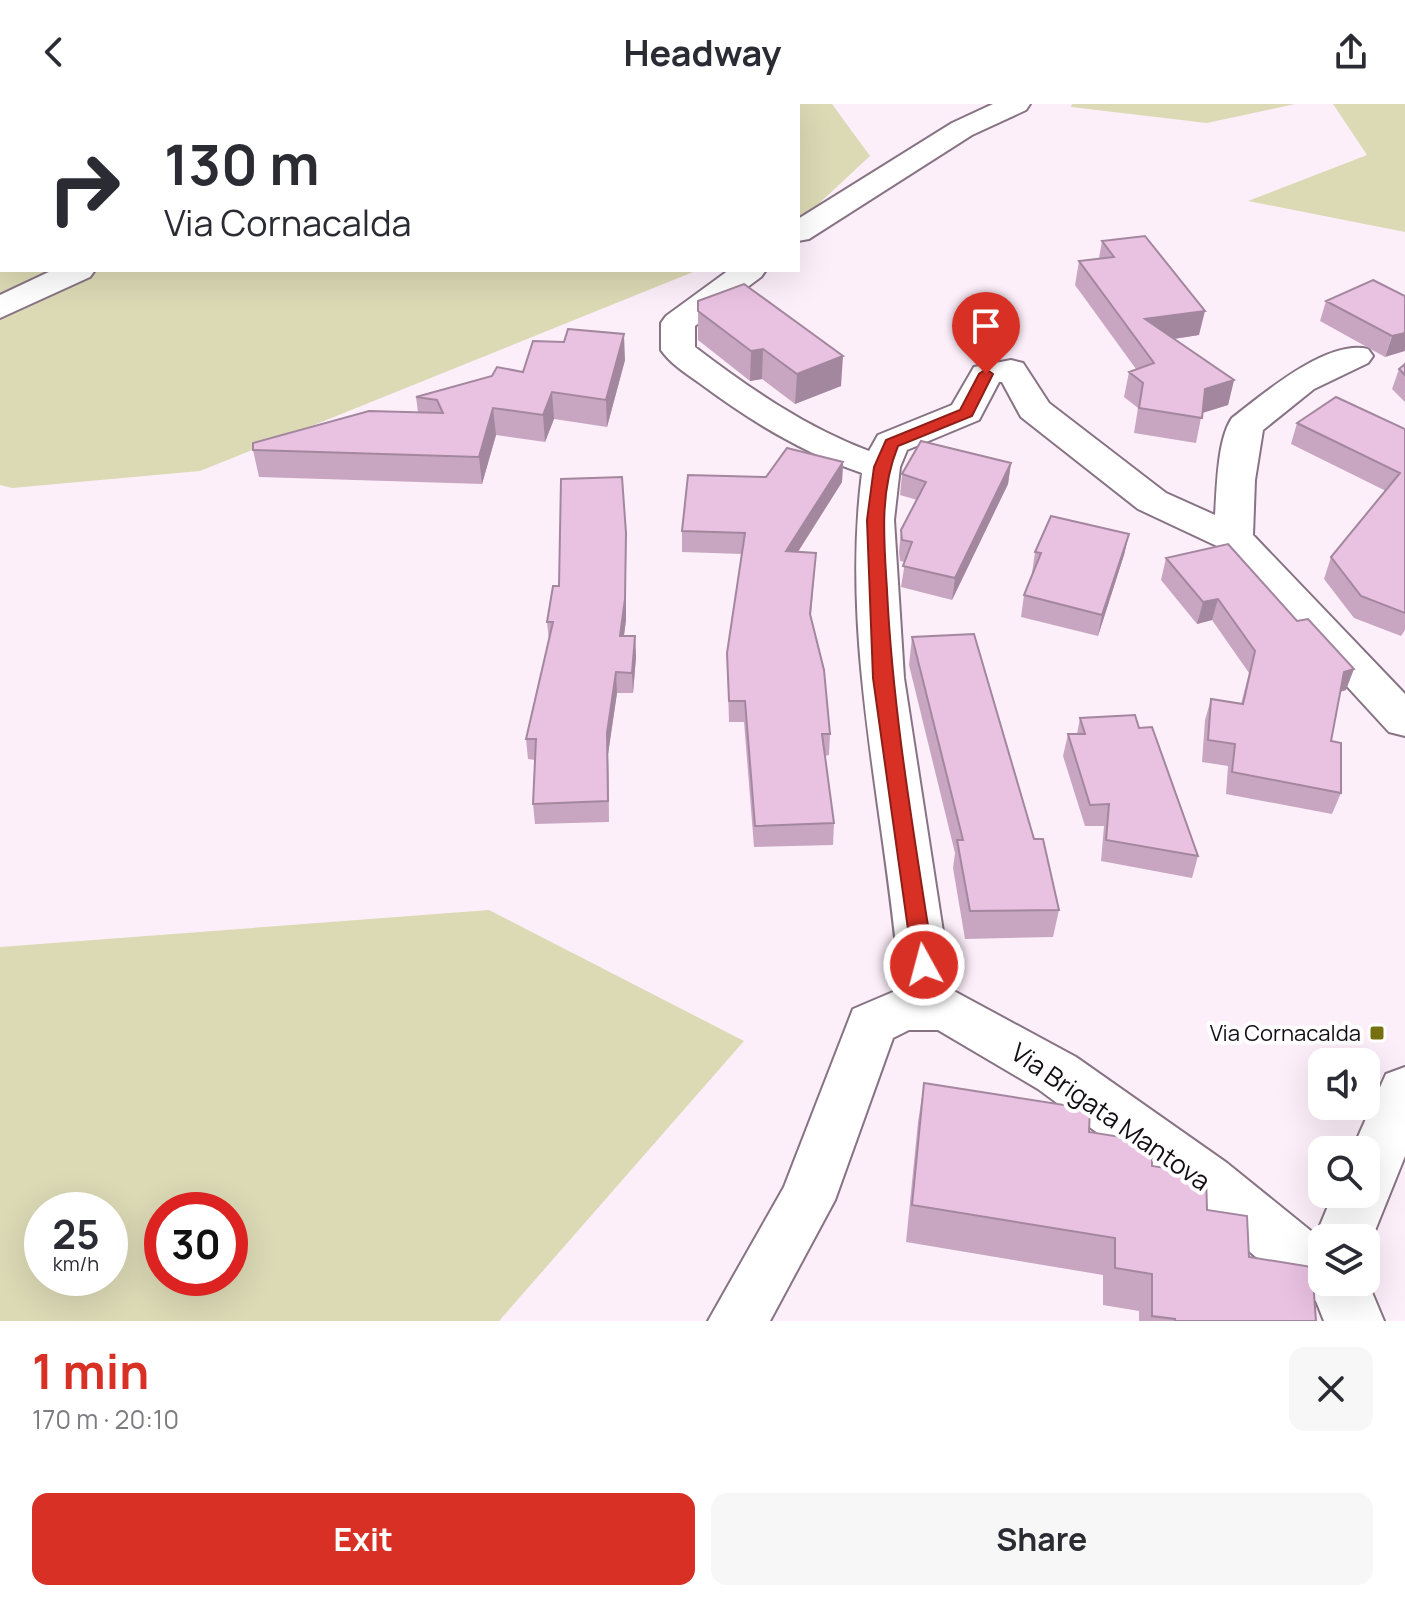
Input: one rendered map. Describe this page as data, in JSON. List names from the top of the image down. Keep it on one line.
{"streets":{"street":["Via Brigata Mantova"]},"places":{"transit":["Via Cornacalda"]},"page":{"header":"Headway","turn":["130 m","Via Cornacalda"],"speed":"25 km/h","limit":"30","heading":["1 min","170 m · 20:10"],"buttons":["Exit","Share"]}}
